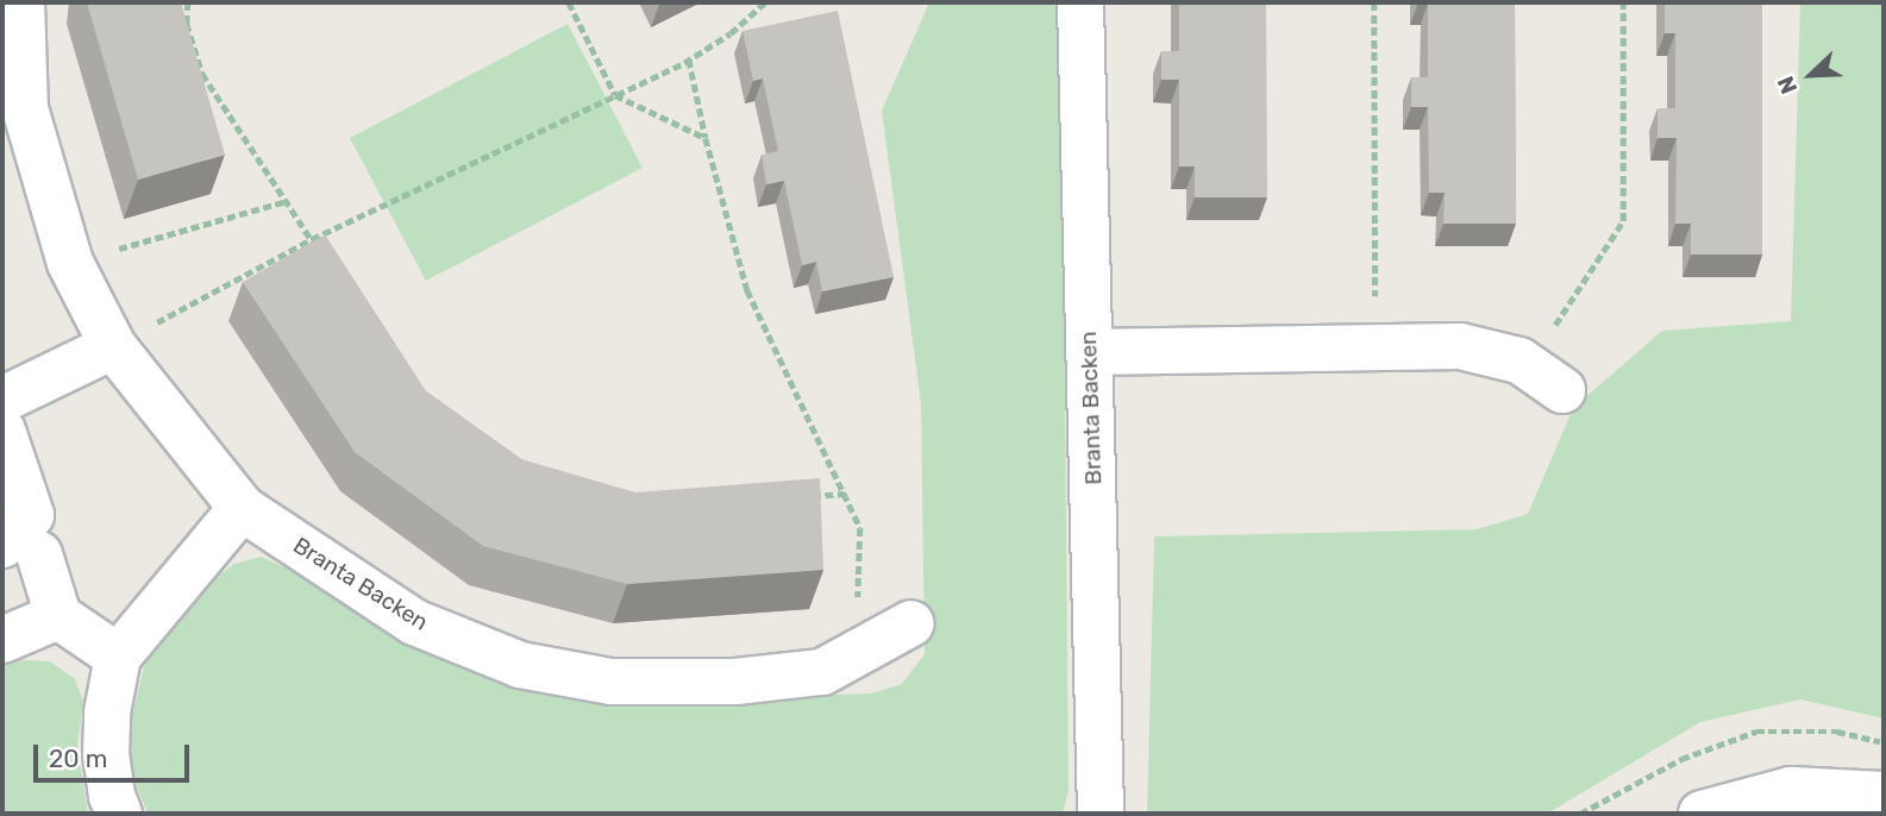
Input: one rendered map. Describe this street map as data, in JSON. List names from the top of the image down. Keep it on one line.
{"streets":{"street":["Branta Backen"]},"scale_bar":"20 m","north":"bottom left"}
